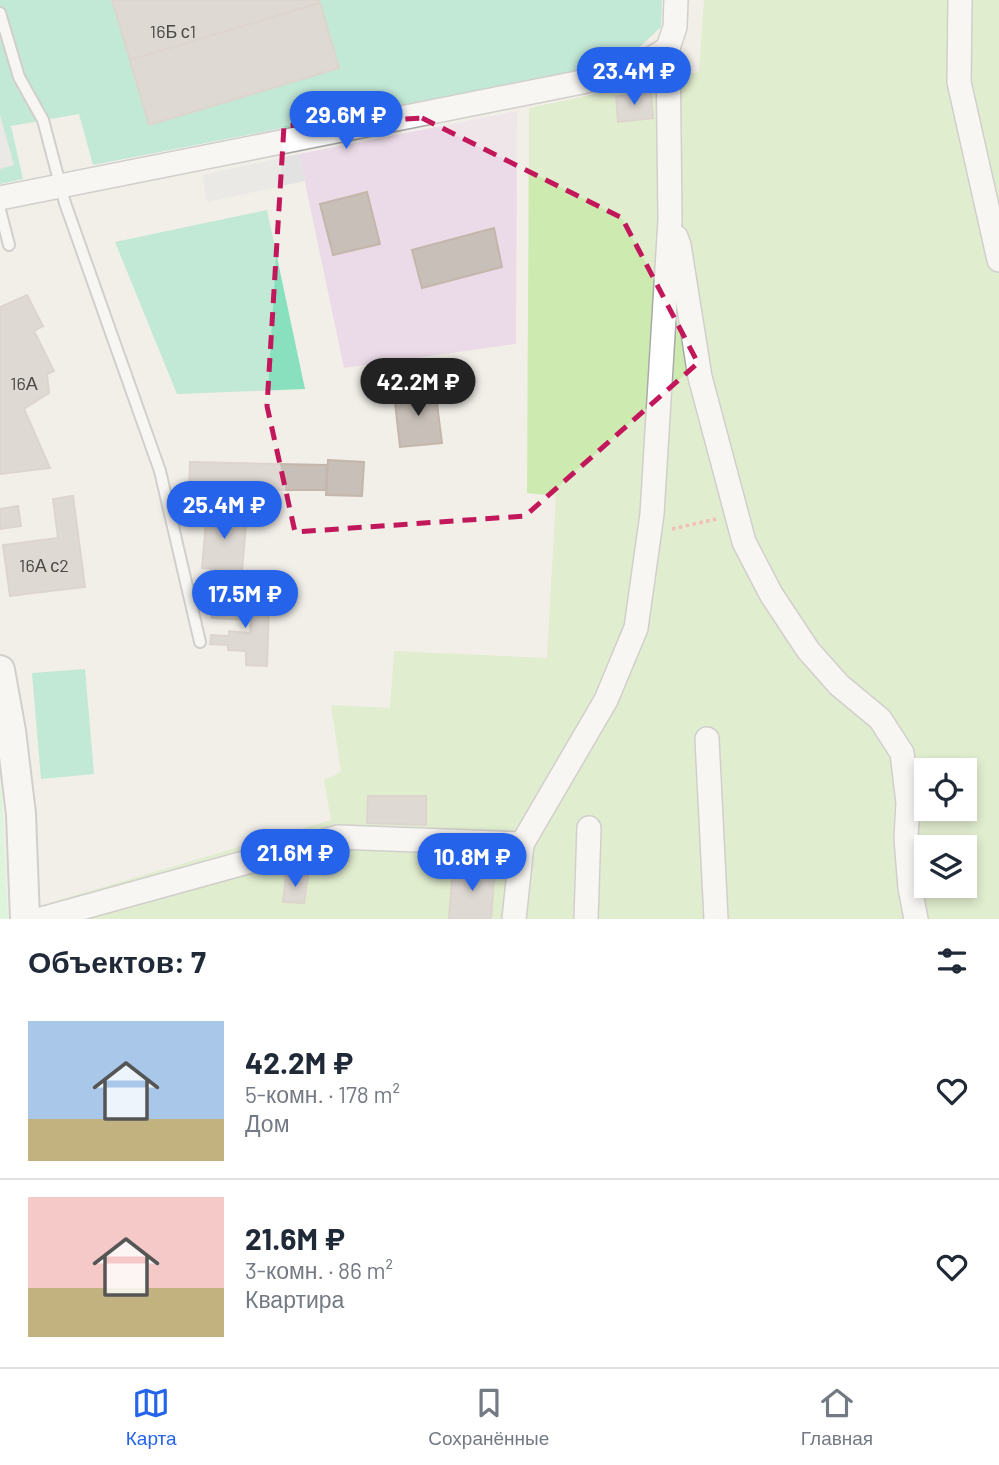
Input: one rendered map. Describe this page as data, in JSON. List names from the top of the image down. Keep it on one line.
{"house_numbers":["16Б с1","16А","16А с2"],"page":{"price":["23.4M ₽","29.6M ₽","42.2M ₽","25.4M ₽","17.5M ₽","21.6M ₽","10.8M ₽"],"heading":"Объектов: 7","list":[{"name":"42.2M ₽","note":"5-комн. · 178 m² · Дом"},{"name":"21.6M ₽","note":"3-комн. · 86 m² · Квартира"}],"tabs":["Карта","Сохранённые","Главная"]}}
